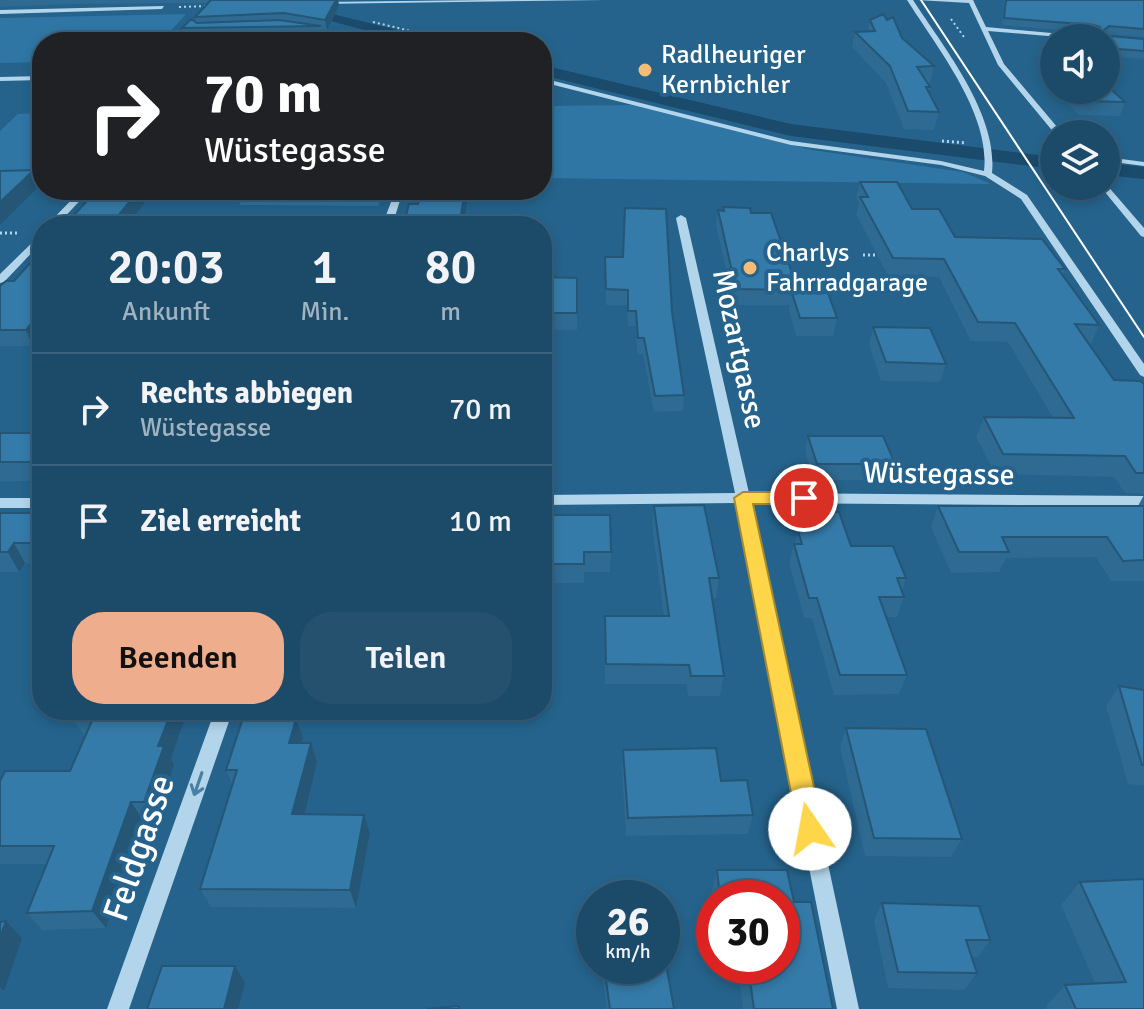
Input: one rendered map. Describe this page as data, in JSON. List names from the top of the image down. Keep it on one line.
{"streets":{"street":["Mozartgasse","Wüstegasse","Feldgasse"]},"crossings":[["Mozartgasse","Wüstegasse"]],"one_way":["Feldgasse"],"places":["Radlheuriger Kernbichler","Charlys Fahrradgarage"],"page":{"turn":["70 m","Wüstegasse"],"eta":["20:03","Ankunft","1","Min.","80","m"],"list":[{"name":"Rechts abbiegen","note":"Wüstegasse","value":"70 m"},{"name":"Ziel erreicht","value":"10 m"}],"buttons":["Beenden","Teilen"],"speed":"26 km/h","limit":"30"}}
